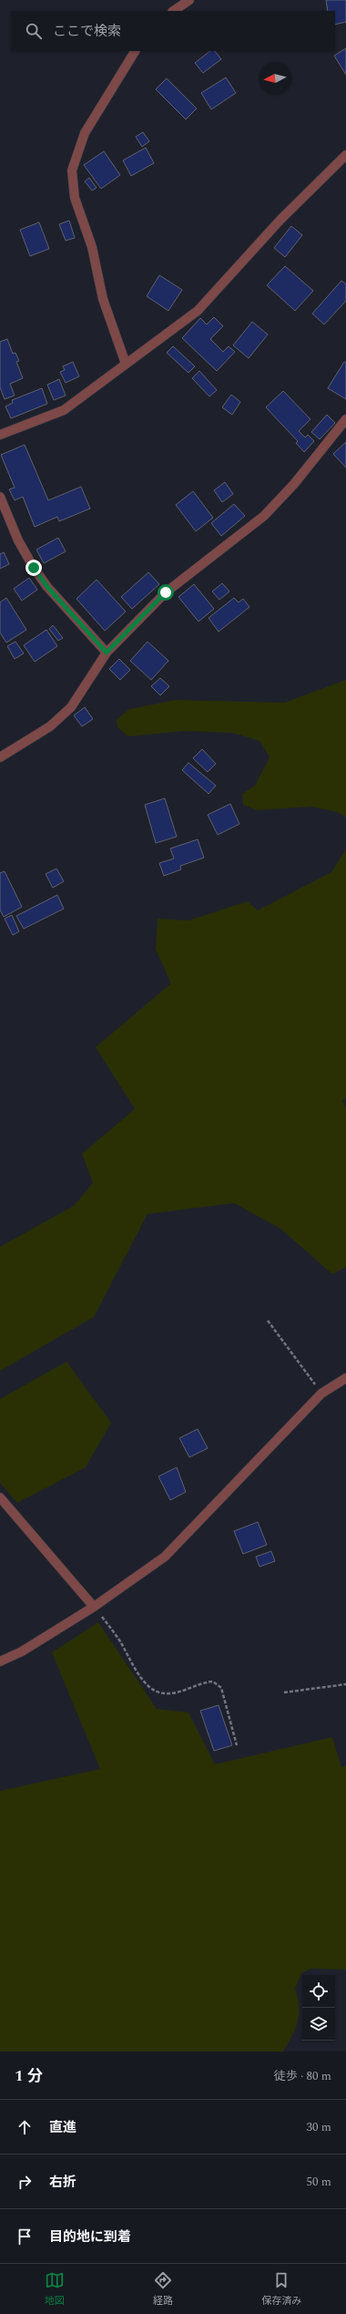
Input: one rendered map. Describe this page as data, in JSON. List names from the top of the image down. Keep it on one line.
{"north":"left","page":{"search":"ここで検索","heading":["1 分","徒歩 · 80 m"],"list":[["直進","30 m"],["右折","50 m"],"目的地に到着"],"nav":["地図","経路","保存済み"]}}
